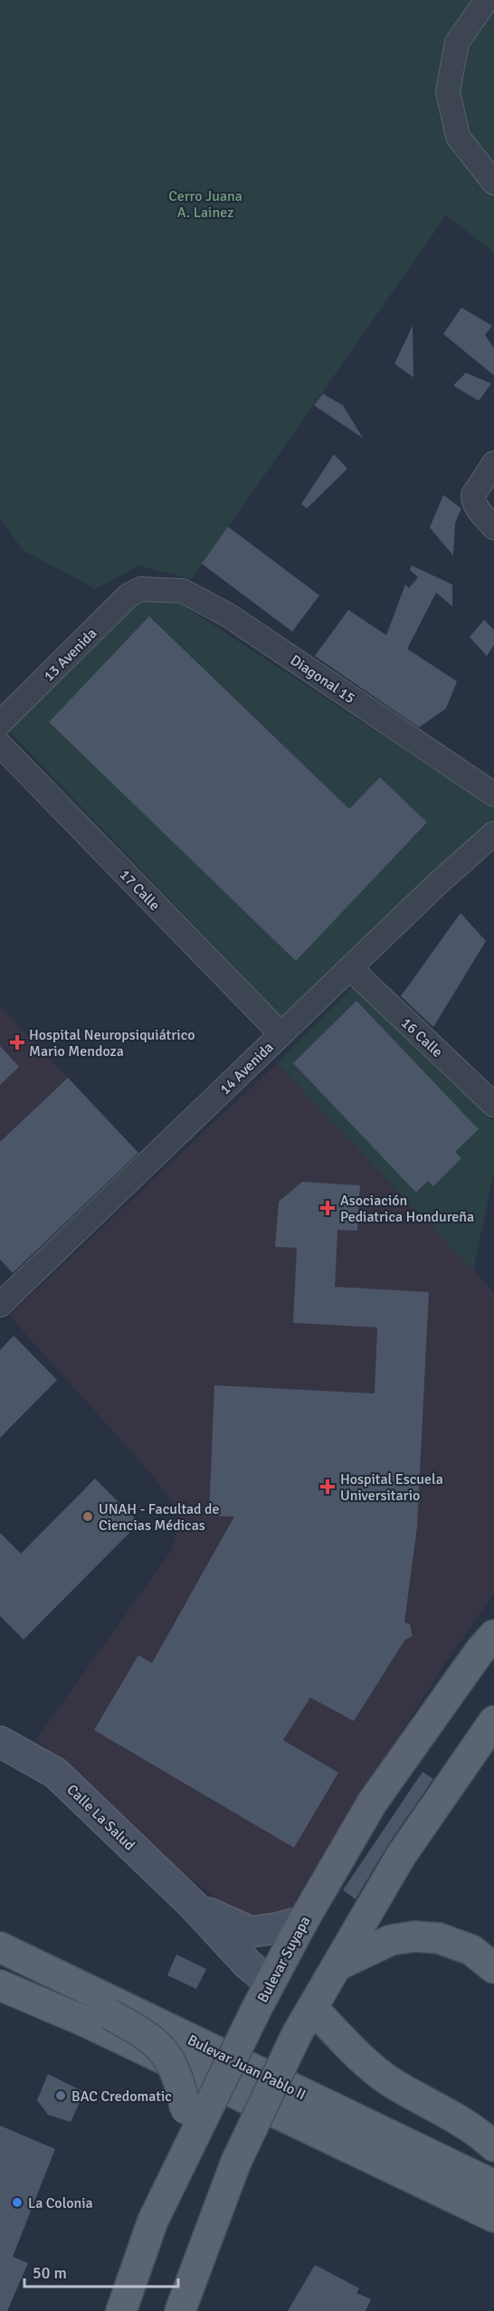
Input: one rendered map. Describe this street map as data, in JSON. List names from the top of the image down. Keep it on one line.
{"streets":{"main road":["Calle La Salud","Bulevar Suyapa","Bulevar Juan Pablo II"],"street":["13 Avenida","Diagonal 15","17 Calle","16 Calle","14 Avenida"]},"crossings":[["13 Avenida","Diagonal 15"],["17 Calle","14 Avenida"],["16 Calle","14 Avenida"],["Calle La Salud","Bulevar Suyapa"]],"parks":["Cerro Juana A. Lainez"],"places":{"health":["Hospital Neuropsiquiátrico Mario Mendoza","Asociación Pediatrica Hondureña","Hospital Escuela Universitario"],"other":["UNAH - Facultad de Ciencias Médicas","BAC Credomatic","La Colonia"]},"scale_bar":"50 m"}
